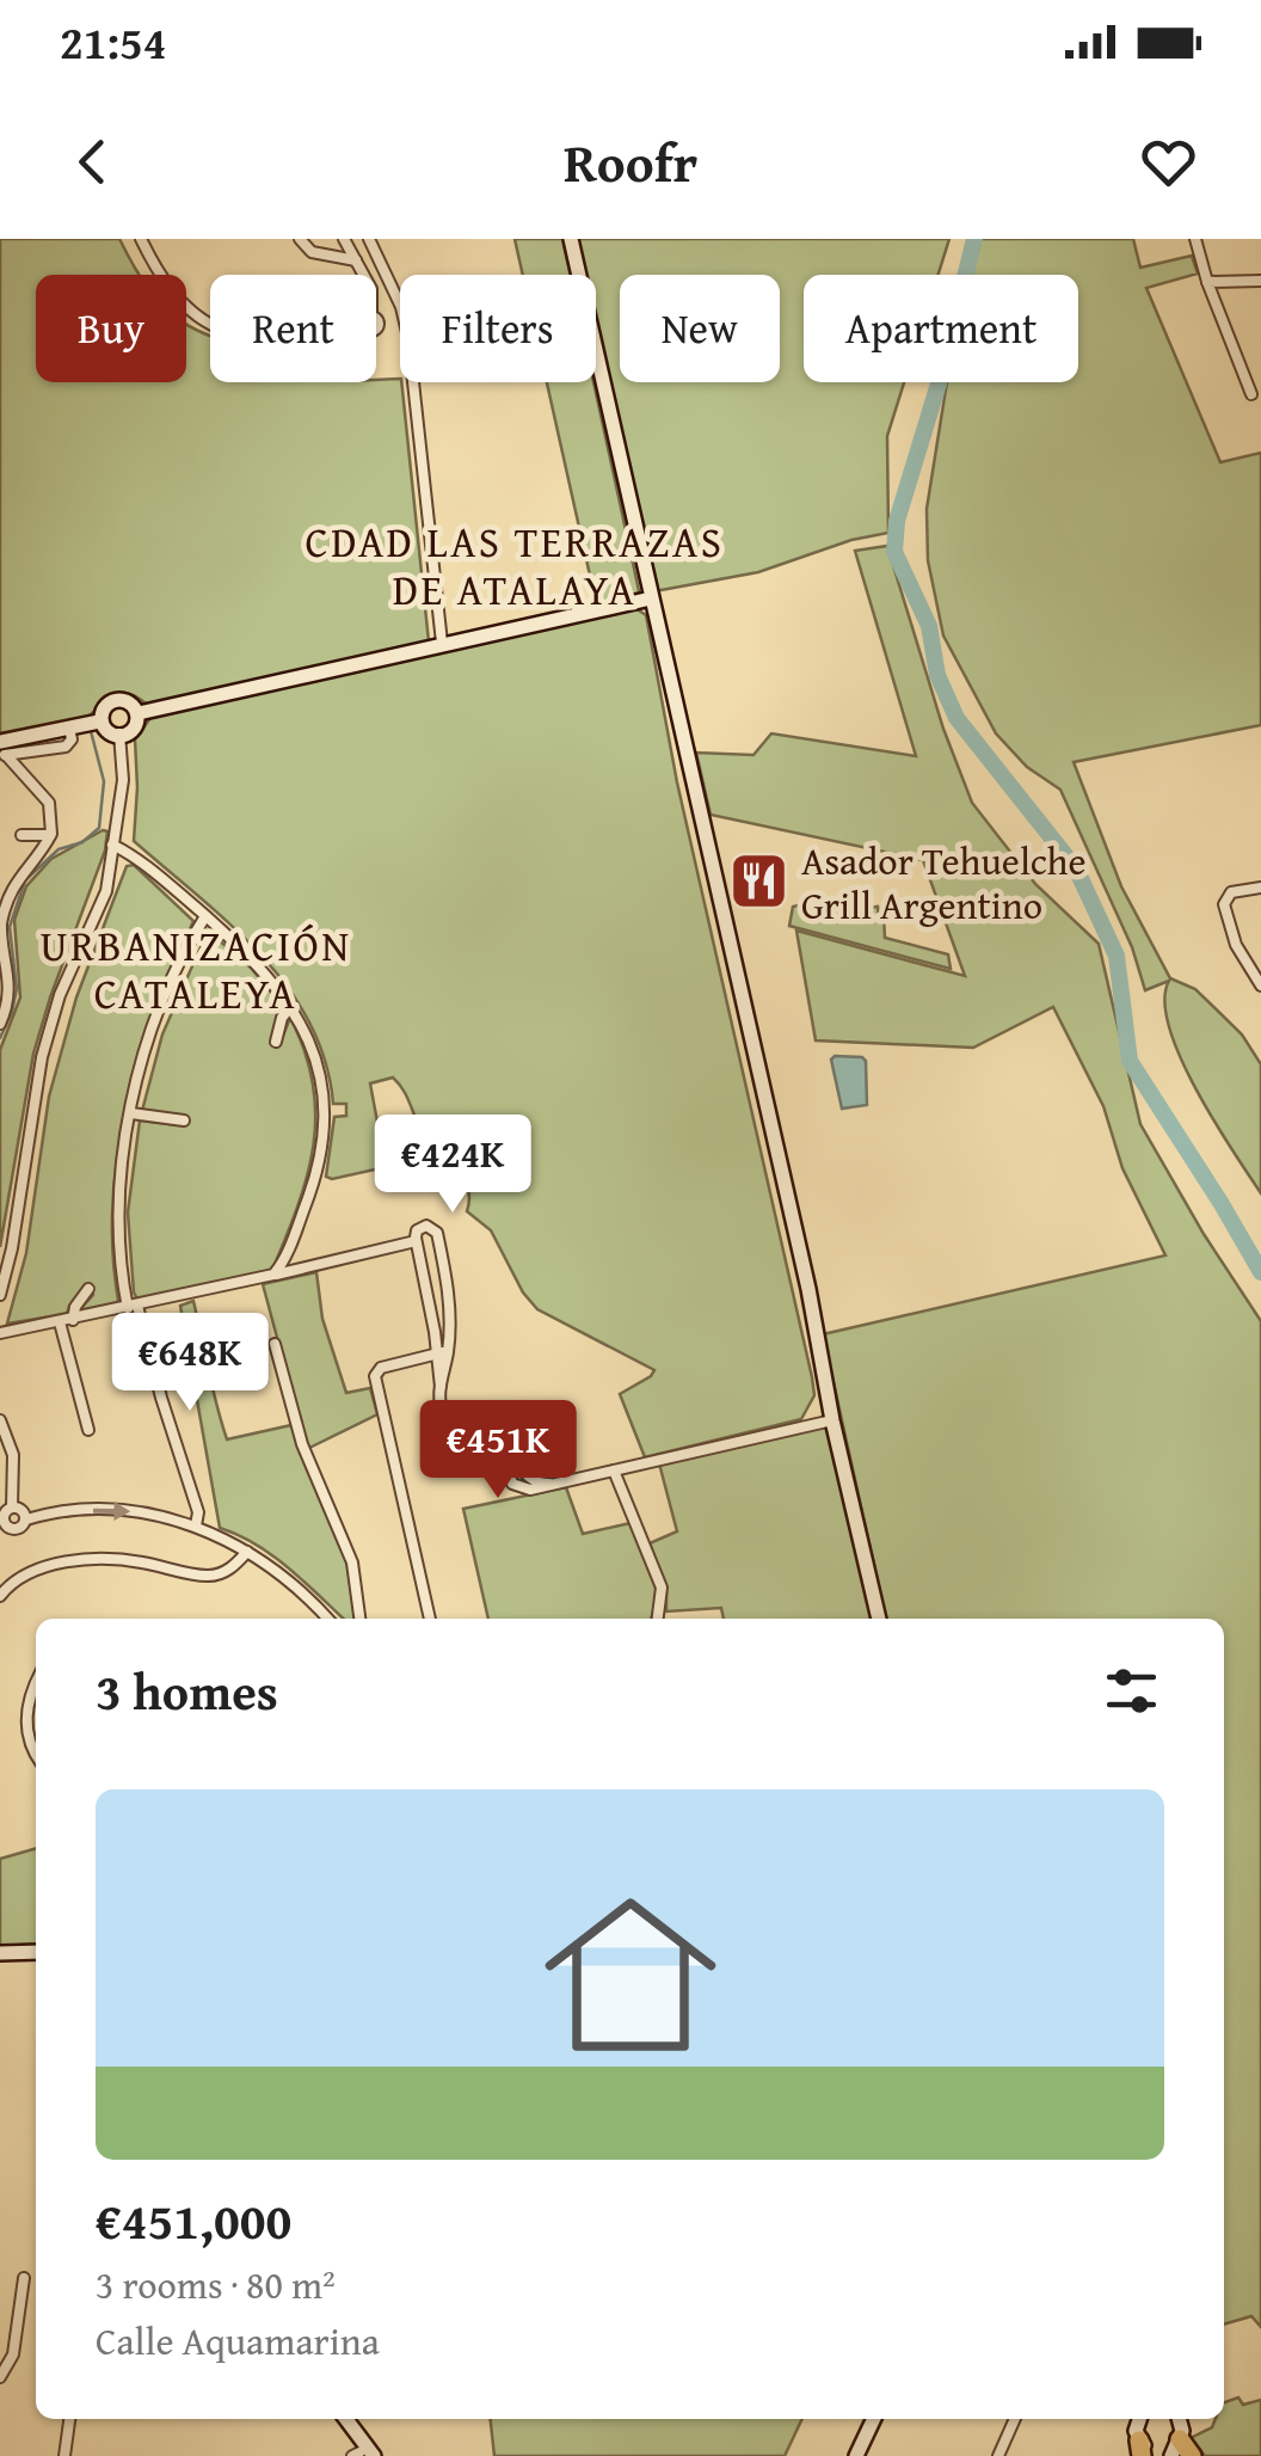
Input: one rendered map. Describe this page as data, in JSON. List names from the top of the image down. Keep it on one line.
{"districts":["CDAD LAS TERRAZAS DE ATALAYA","URBANIZACIÓN CATALEYA"],"places":{"restaurant":["Asador Tehuelche Grill Argentino"]},"page":{"status":"21:54","header":"Roofr","chip":["Buy","Rent","Filters","New","Apartment"],"price":["€424K","€648K","€451K"],"heading":"3 homes","list":[{"name":"€451,000","note":"3 rooms · 80 m² · Calle Aquamarina"}]}}
